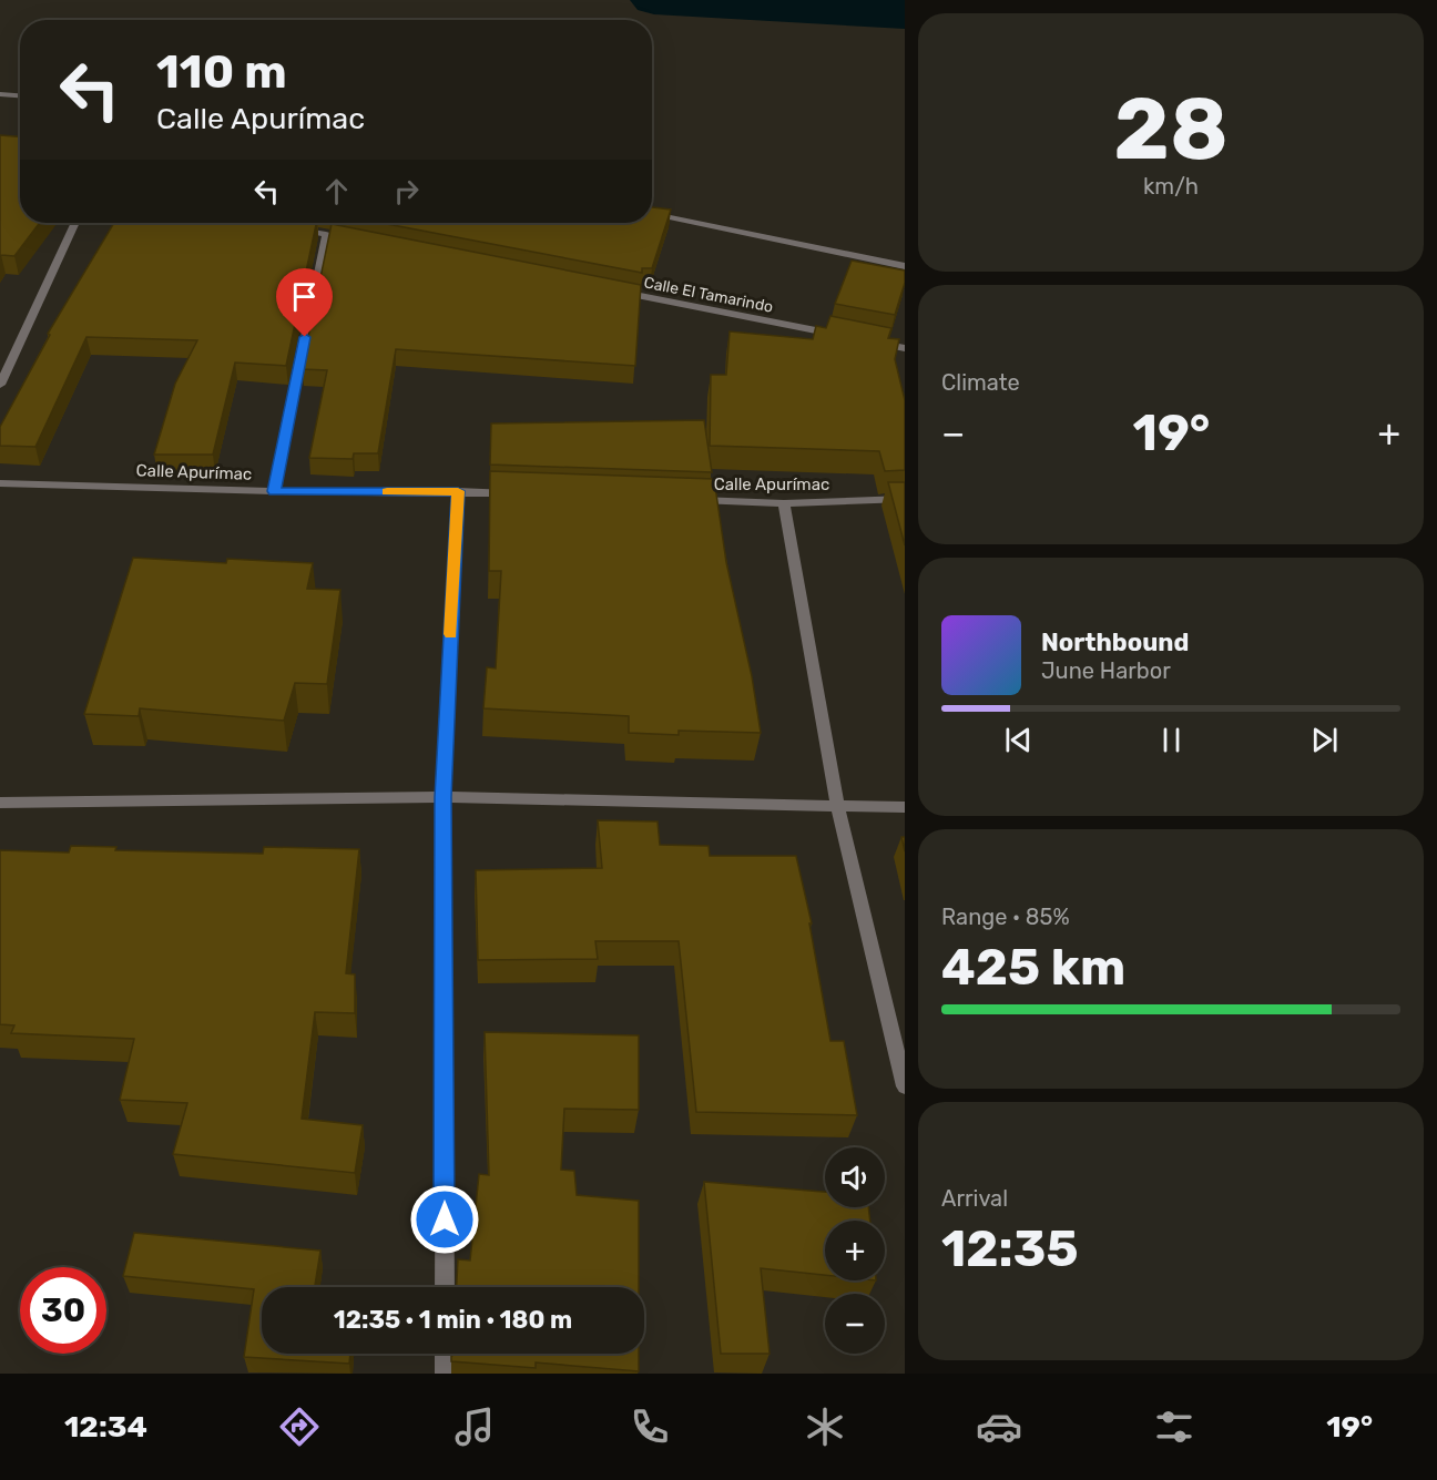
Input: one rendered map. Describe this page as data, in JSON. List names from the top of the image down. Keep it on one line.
{"streets":{"street":["Calle El Tamarindo","Calle Apurímac"]},"page":{"tile":[["28","km/h"],"Climate",["Range · 85%","425 km"],["Arrival","12:35"]],"turn":["110 m","Calle Apurímac"],"heat":["−","19°","+"],"song":["Northbound","June Harbor"],"map_buttons":["+","−"],"limit":"30","trip":"12:35 · 1 min · 180 m","tabs":["12:34","19°"]}}
